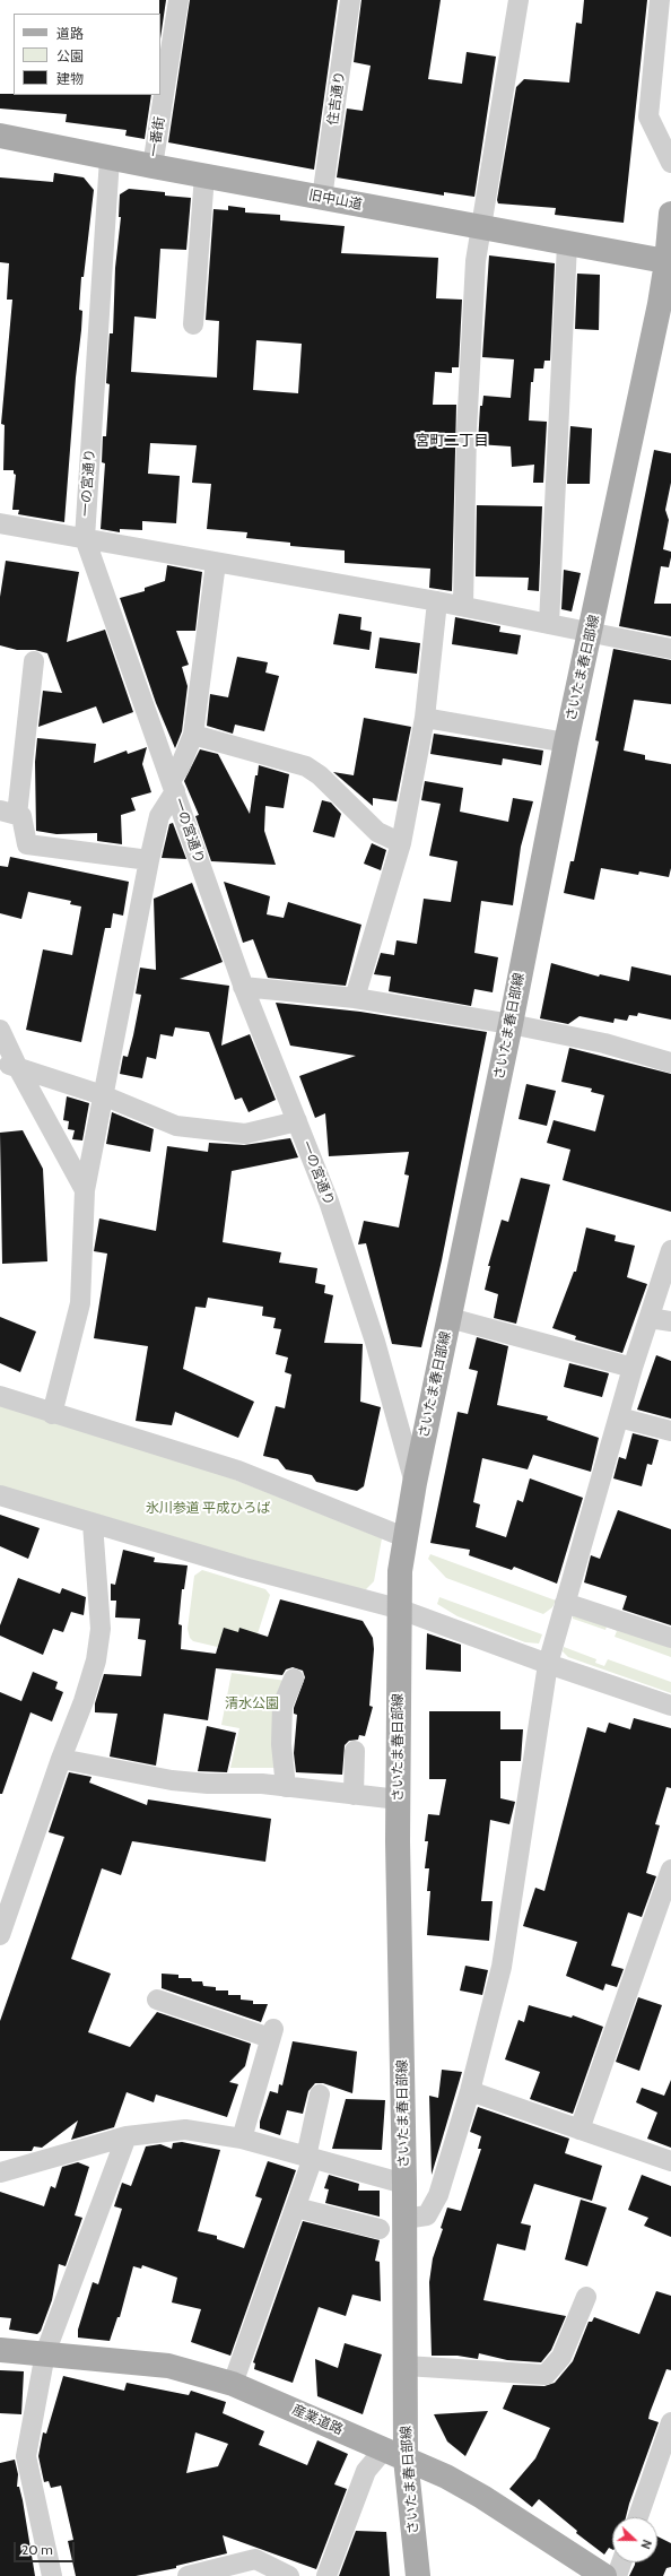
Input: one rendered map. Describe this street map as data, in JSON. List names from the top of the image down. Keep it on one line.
{"streets":{"main road":["旧中山道","さいたま春日部線","産業道路"],"street":["住吉通り","一番街","一の宮通り"]},"crossings":[["住吉通り","旧中山道"],["一番街","旧中山道"],["旧中山道","一の宮通り"],["旧中山道","さいたま春日部線"],["一の宮通り","さいたま春日部線"],["さいたま春日部線","産業道路"]],"districts":["宮町二丁目"],"parks":["氷川参道 平成ひろば","清水公園"],"legend":["道路","公園","建物"],"scale_bar":"20 m","north":"right"}
